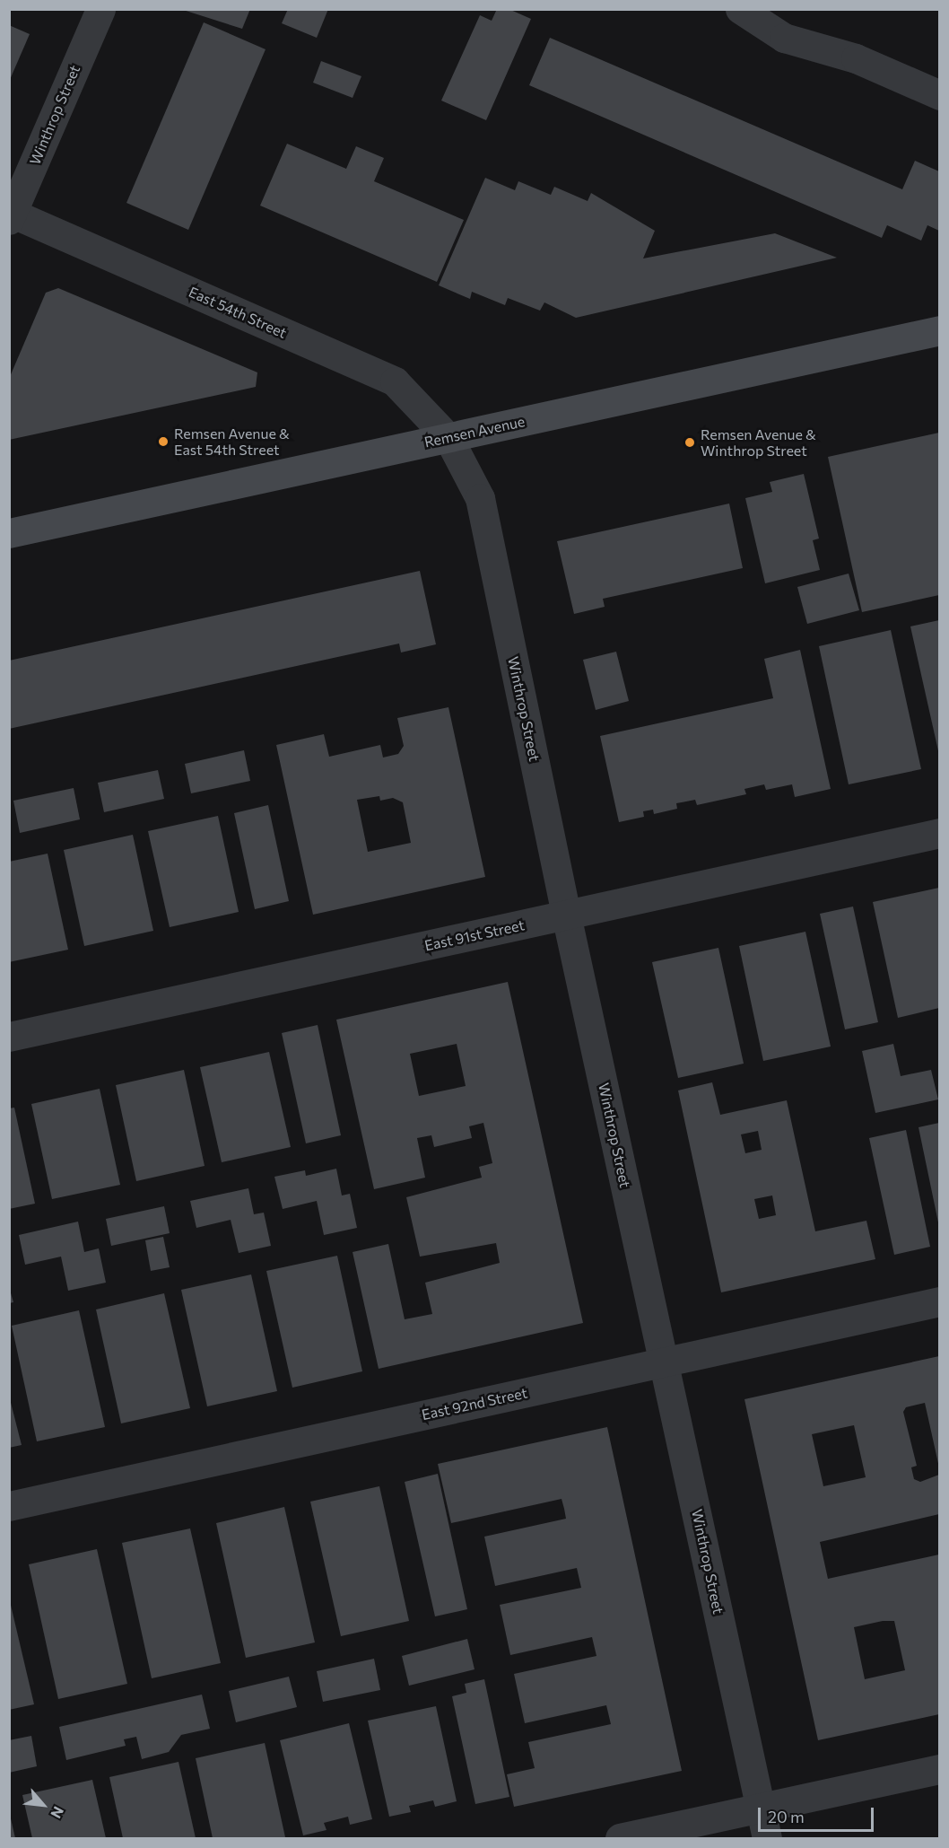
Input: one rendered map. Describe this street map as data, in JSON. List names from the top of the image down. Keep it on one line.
{"streets":{"main road":["Remsen Avenue"],"street":["Winthrop Street","East 54th Street","East 91st Street","East 92nd Street"]},"crossings":[["Winthrop Street","East 54th Street"],["Winthrop Street","Remsen Avenue"],["Winthrop Street","East 91st Street"],["Winthrop Street","East 92nd Street"],["East 54th Street","Remsen Avenue"]],"places":["Remsen Avenue & East 54th Street","Remsen Avenue & Winthrop Street"],"scale_bar":"20 m","north":"bottom right"}
